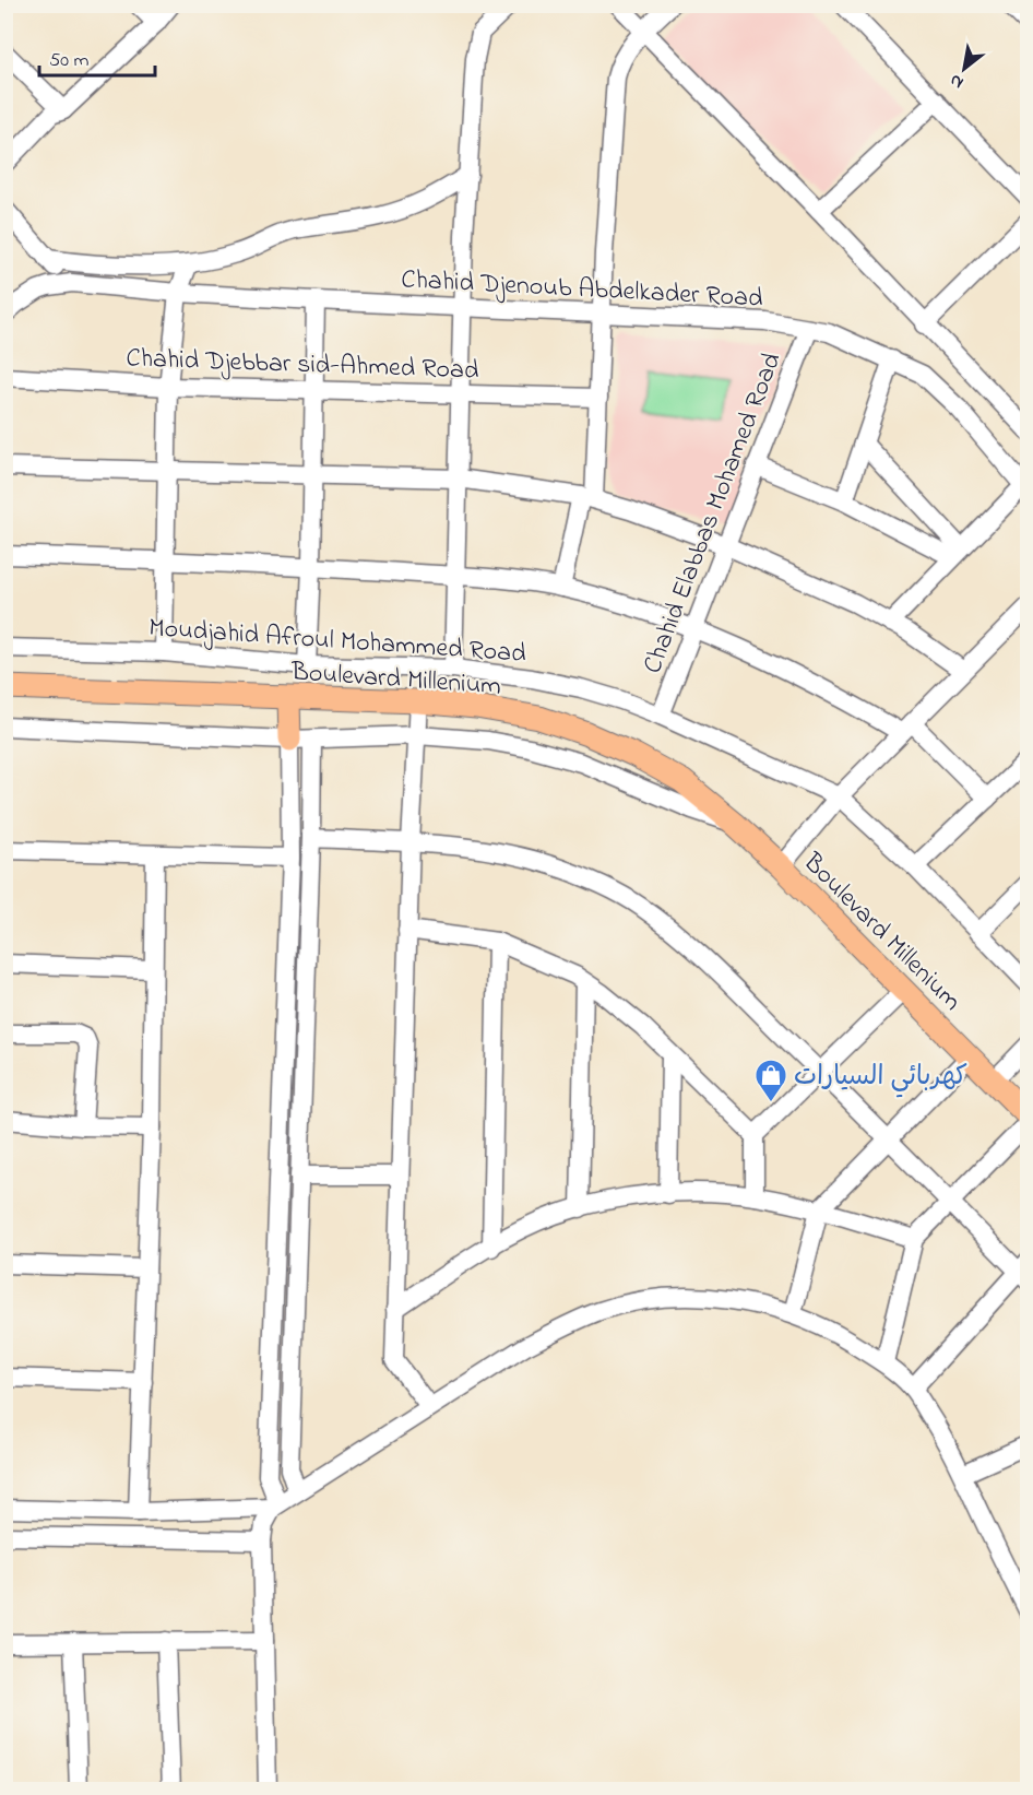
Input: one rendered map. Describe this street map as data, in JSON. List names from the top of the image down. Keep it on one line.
{"streets":{"main road":["Boulevard Millenium"],"street":["Chahid Djenoub Abdelkader Road","Chahid Djebbar sid-Ahmed Road","Chahid Elabbas Mohamed Road","Moudjahid Afroul Mohammed Road"]},"crossings":[["Chahid Djenoub Abdelkader Road","Chahid Elabbas Mohamed Road"],["Chahid Elabbas Mohamed Road","Moudjahid Afroul Mohammed Road"]],"places":{"shop":["كهربائي السيارات"]},"scale_bar":"50 m","north":"bottom left"}
